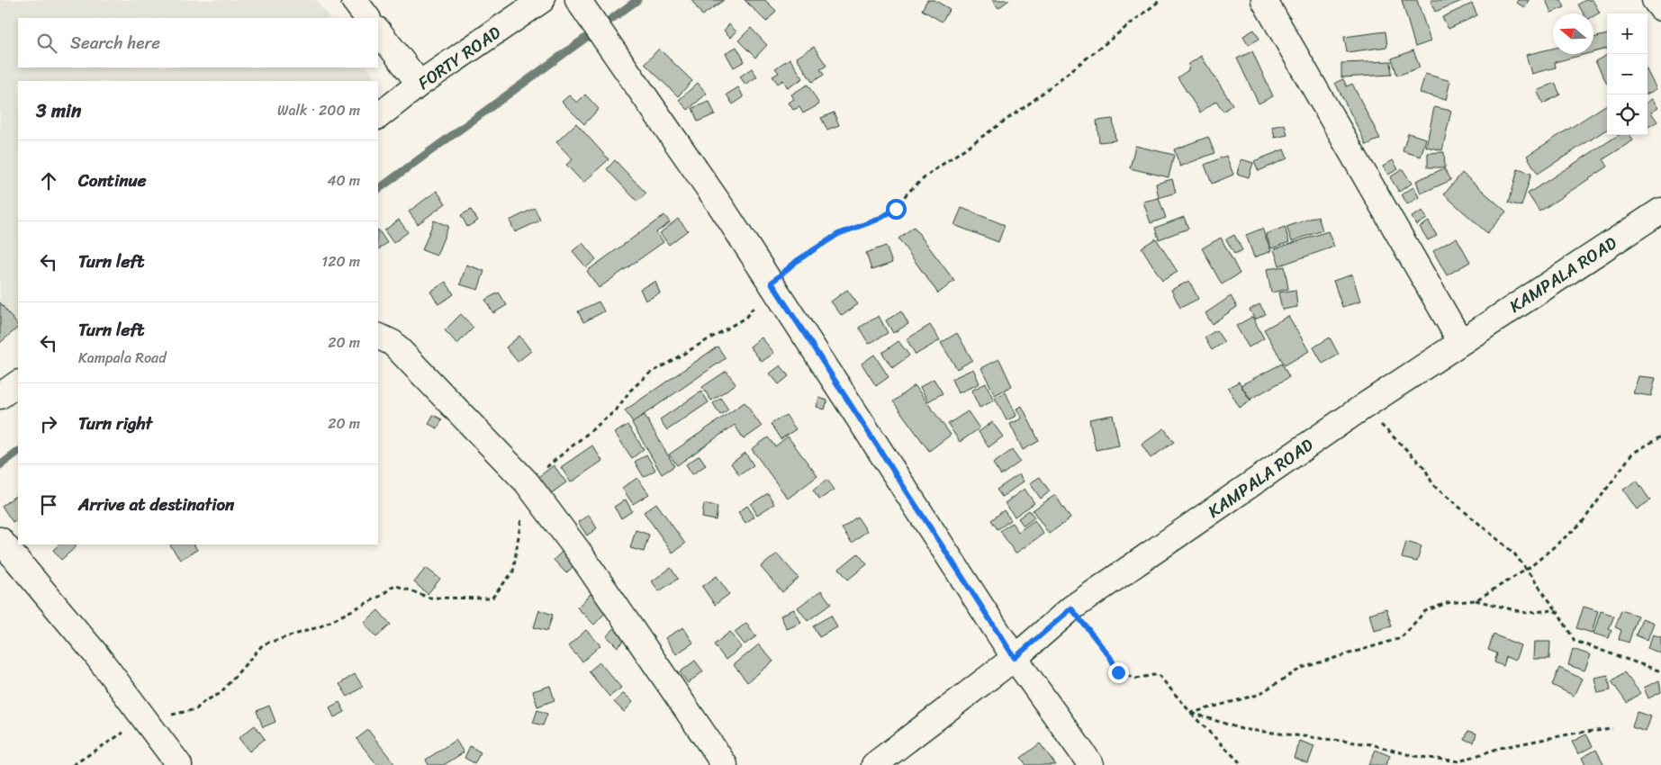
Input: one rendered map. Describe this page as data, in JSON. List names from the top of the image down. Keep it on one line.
{"streets":{"street":["FORTY ROAD","KAMPALA ROAD"]},"north":"left","page":{"map_buttons":["+","−"],"search":"Search here","heading":["3 min","Walk · 200 m"],"list":[["Continue","40 m"],["Turn left","120 m"],["Turn left","Kampala Road","20 m"],["Turn right","20 m"],"Arrive at destination"]}}
